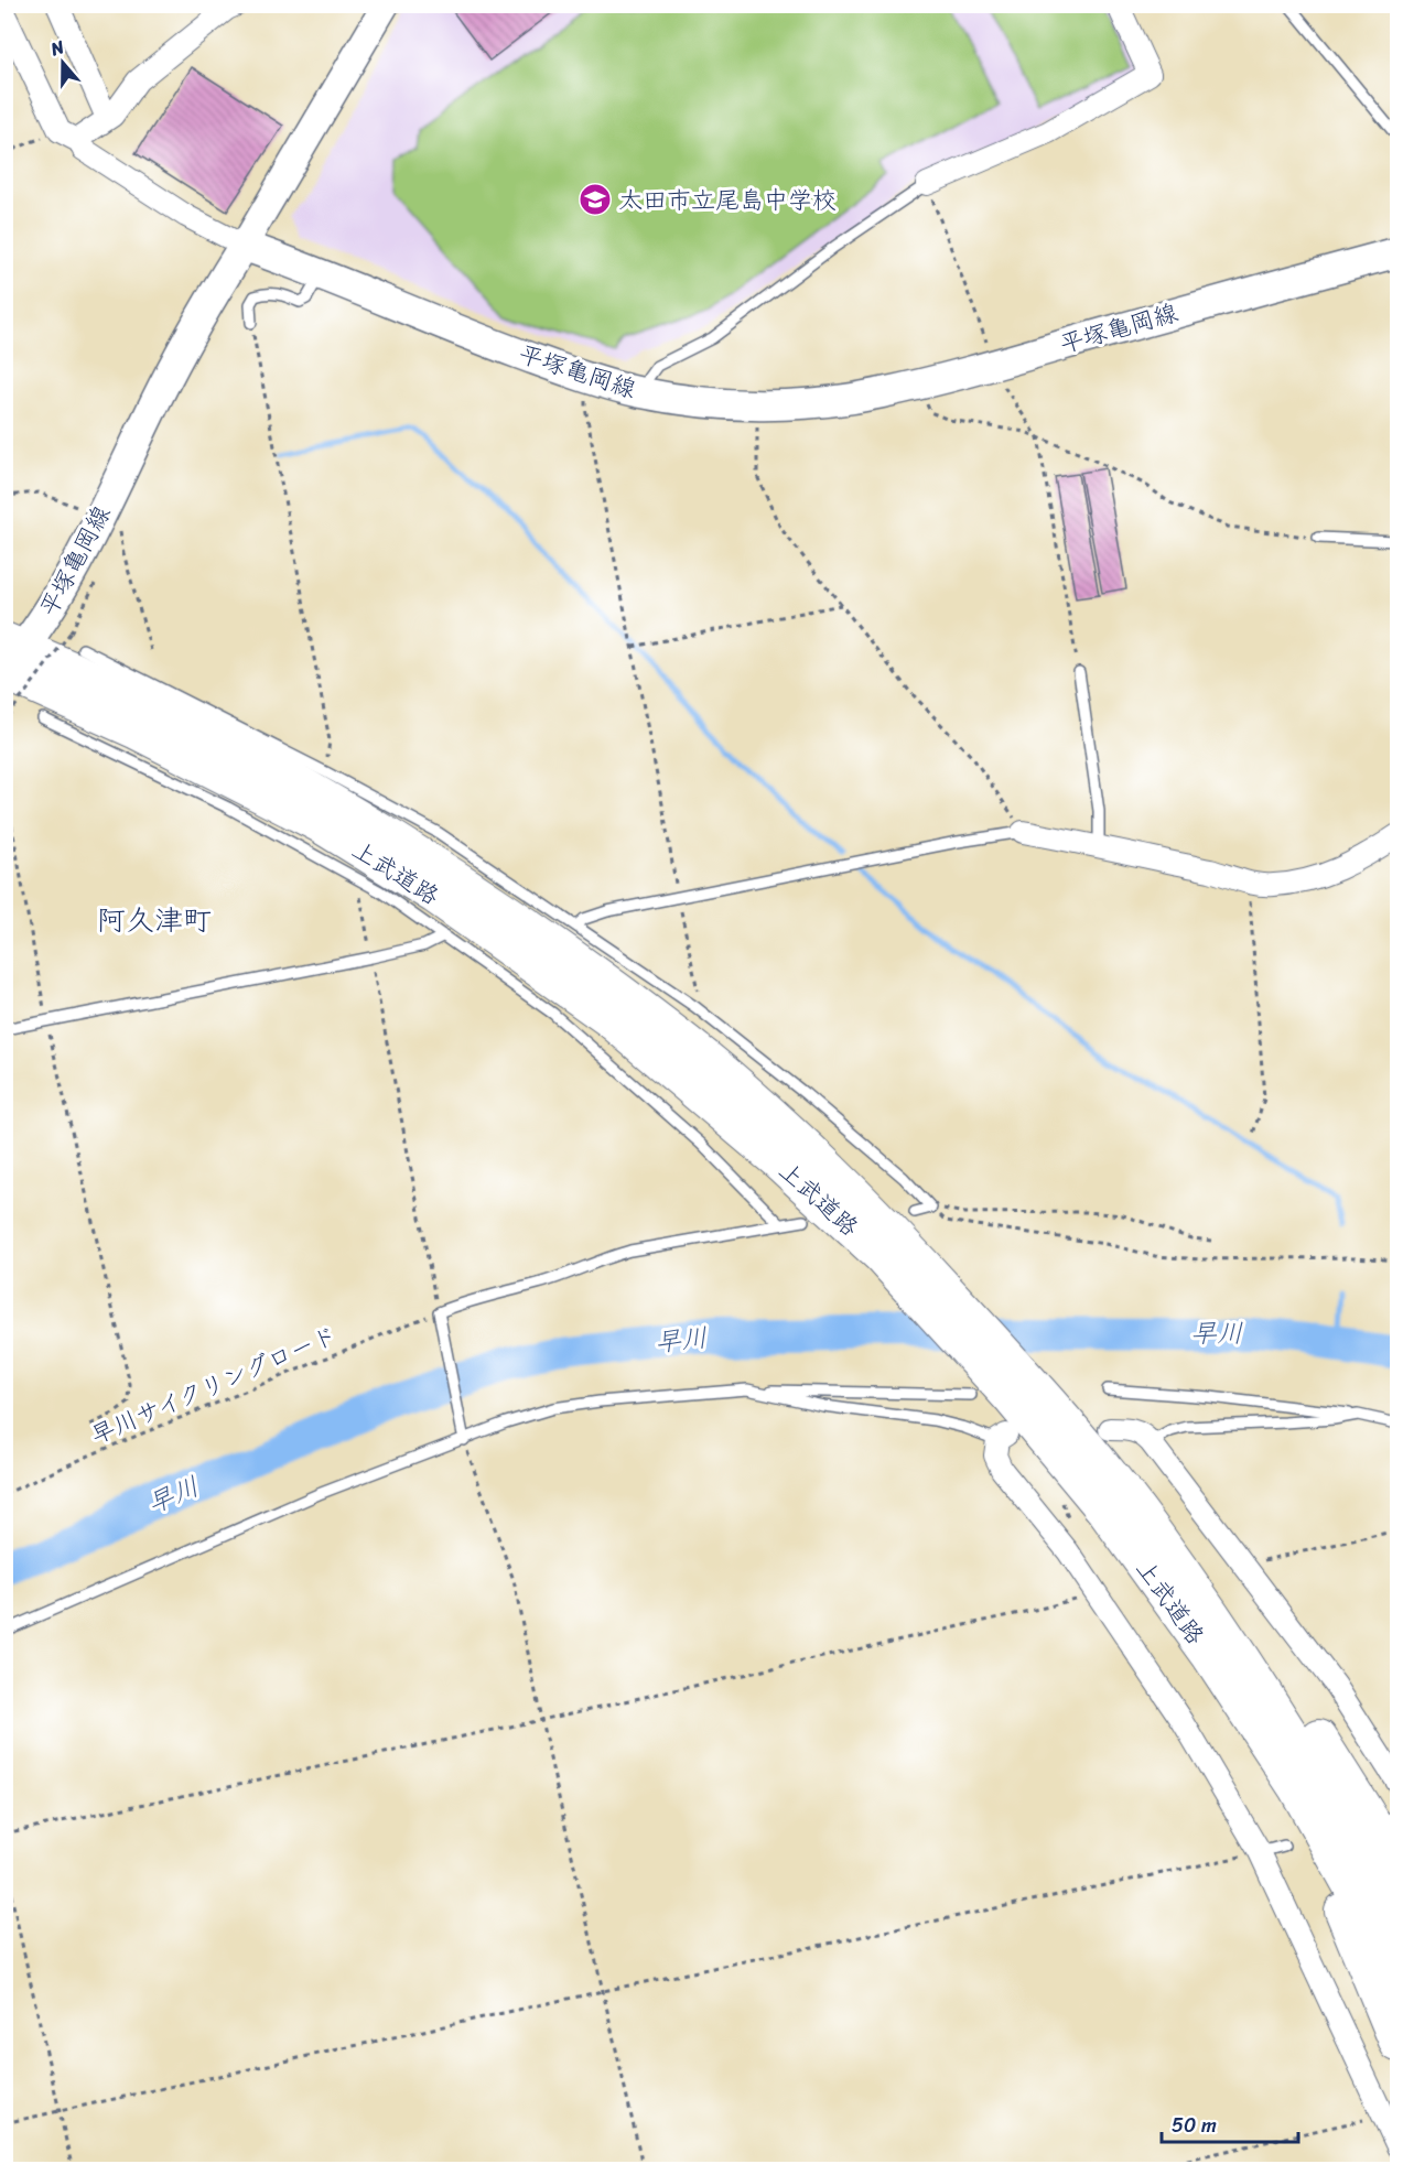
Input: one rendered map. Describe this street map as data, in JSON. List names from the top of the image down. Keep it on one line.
{"streets":{"highway":["上武道路"],"main road":["平塚亀岡線"],"path":["早川サイクリングロード"]},"crossings":[["平塚亀岡線","上武道路"]],"districts":["阿久津町"],"water":["早川"],"places":{"school or university":["太田市立尾島中学校"]},"scale_bar":"50 m","north":"top"}
